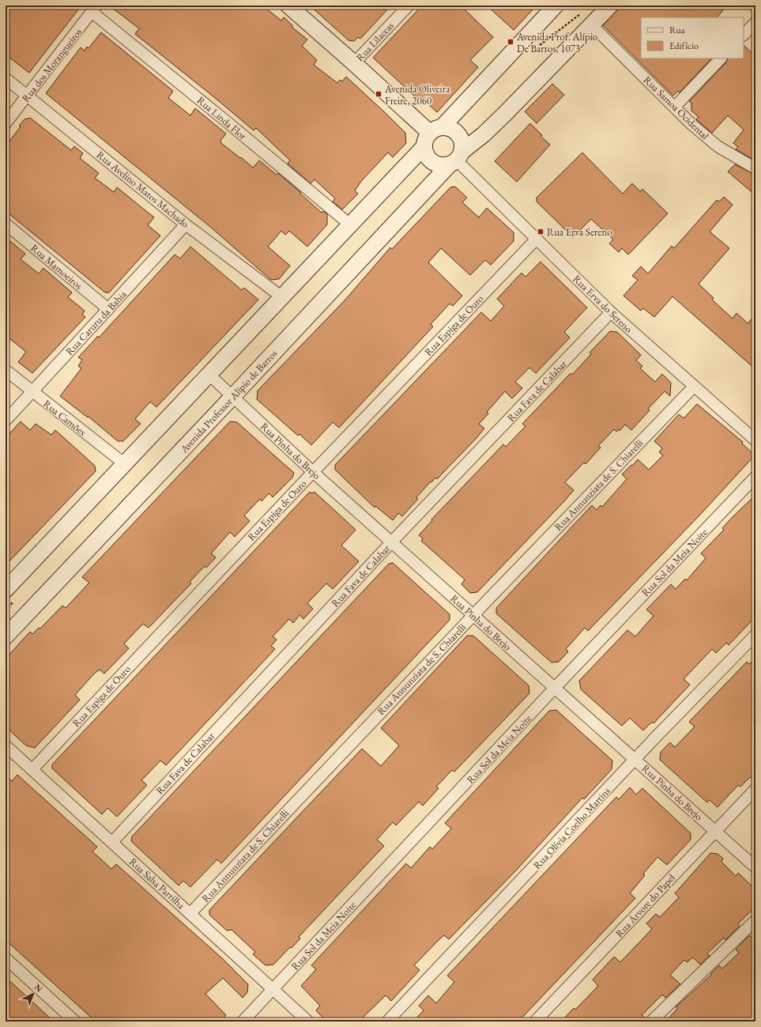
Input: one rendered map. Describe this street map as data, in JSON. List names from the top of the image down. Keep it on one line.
{"streets":{"street":["Rua Lilaceas","Rua dos Morangueiros","Rua Samoa Ocidental","Rua Linda Flor","Rua Avelino Matos Machado","Rua Mamoeiros","Rua Erva do Sereno","Rua Caruru da Bahia","Rua Espiga de Ouro","Rua Fava de Calabar","Avenida Professor Alípio de Barros","Rua Camões","Rua Pinha do Brejo","Rua Annunziata de S. Chiarelli","Rua Sol da Meia Noite","Rua Olívia Coelho Martins","Rua Salsa Parrilha","Rua Árvore do Papel"]},"crossings":[["Rua dos Morangueiros","Rua Linda Flor"],["Rua dos Morangueiros","Rua Avelino Matos Machado"],["Rua Samoa Ocidental","Avenida Professor Alípio de Barros"],["Rua Avelino Matos Machado","Rua Caruru da Bahia"],["Rua Mamoeiros","Rua Caruru da Bahia"],["Rua Erva do Sereno","Rua Espiga de Ouro"],["Rua Erva do Sereno","Rua Fava de Calabar"],["Rua Erva do Sereno","Avenida Professor Alípio de Barros"],["Rua Erva do Sereno","Rua Annunziata de S. Chiarelli"],["Rua Caruru da Bahia","Rua Camões"],["Rua Espiga de Ouro","Rua Pinha do Brejo"],["Rua Espiga de Ouro","Rua Salsa Parrilha"],["Rua Fava de Calabar","Rua Pinha do Brejo"],["Rua Fava de Calabar","Rua Salsa Parrilha"],["Avenida Professor Alípio de Barros","Rua Pinha do Brejo"],["Rua Pinha do Brejo","Rua Annunziata de S. Chiarelli"],["Rua Pinha do Brejo","Rua Sol da Meia Noite"],["Rua Pinha do Brejo","Rua Olívia Coelho Martins"],["Rua Pinha do Brejo","Rua Árvore do Papel"],["Rua Annunziata de S. Chiarelli","Rua Salsa Parrilha"],["Rua Sol da Meia Noite","Rua Salsa Parrilha"]],"places":{"transit":["Avenida Prof. Alípio De Barros, 1073","Avenida Oliveira Freire, 2060","Rua Erva Sereno"]},"legend":["Rua","Edifício"],"north":"top right"}
